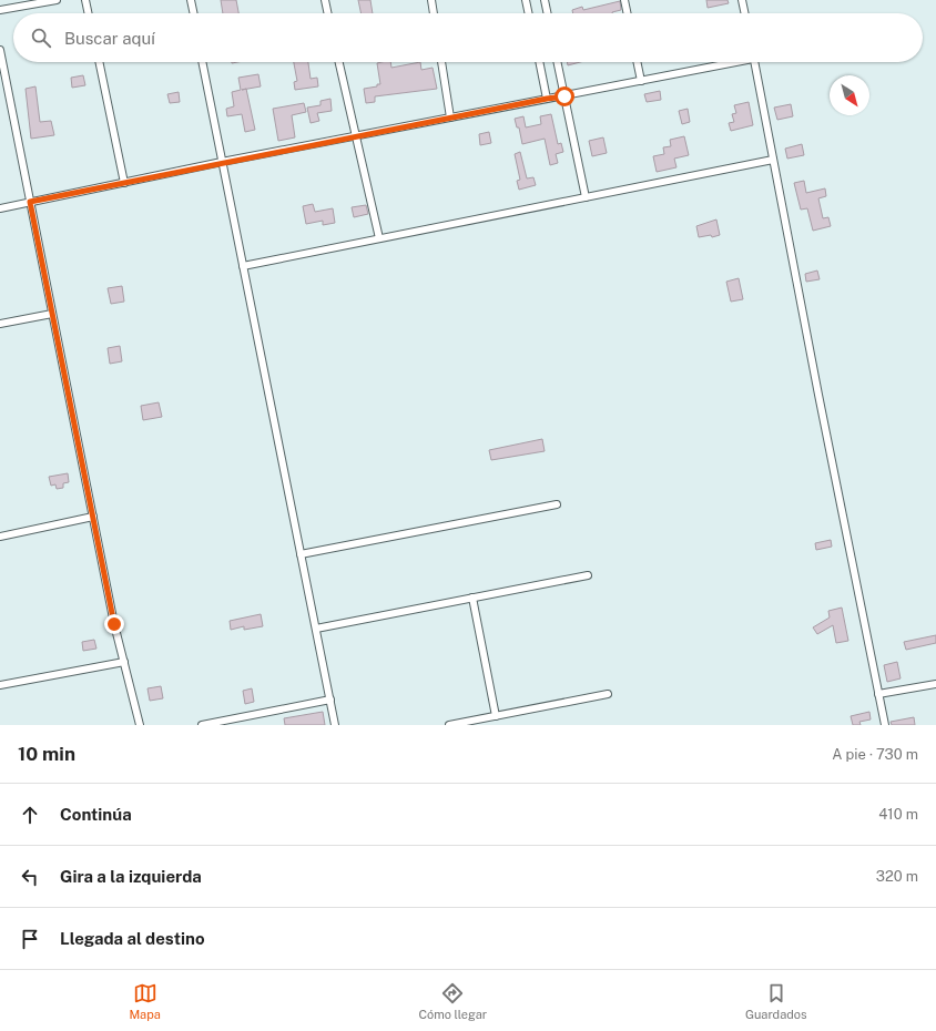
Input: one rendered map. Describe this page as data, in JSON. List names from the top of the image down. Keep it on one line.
{"north":"bottom right","page":{"search":"Buscar aquí","heading":["10 min","A pie · 730 m"],"list":[["Continúa","410 m"],["Gira a la izquierda","320 m"],"Llegada al destino"],"nav":["Mapa","Cómo llegar","Guardados"]}}
